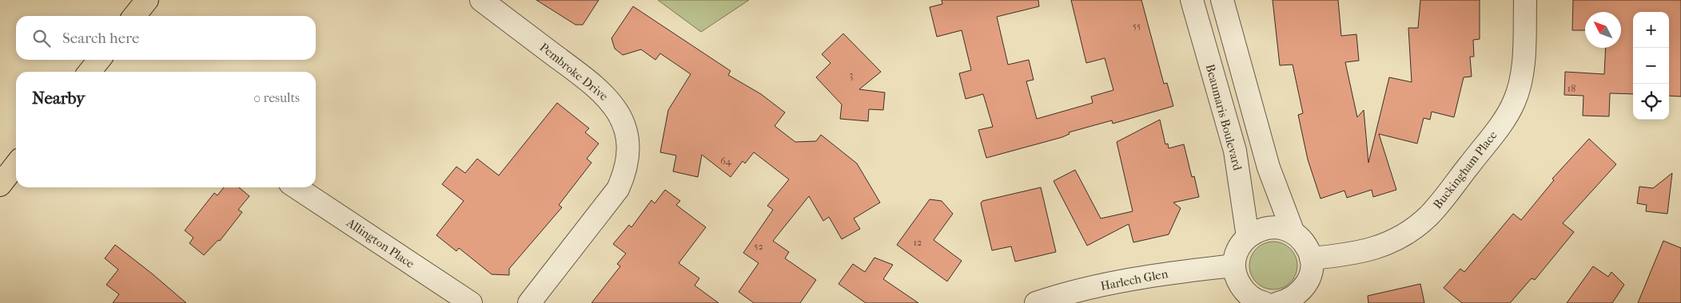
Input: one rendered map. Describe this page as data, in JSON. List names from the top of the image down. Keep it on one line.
{"streets":{"street":["Pembroke Drive","Beaumaris Boulevard","Buckingham Place","Allington Place","Harlech Glen"]},"crossings":[["Beaumaris Boulevard","Buckingham Place"],["Beaumaris Boulevard","Harlech Glen"],["Buckingham Place","Harlech Glen"]],"house_numbers":["55","3","18","64","12","52"],"north":"top left","page":{"map_buttons":["+","−"],"search":"Search here","heading":["Nearby","0 results"]}}
